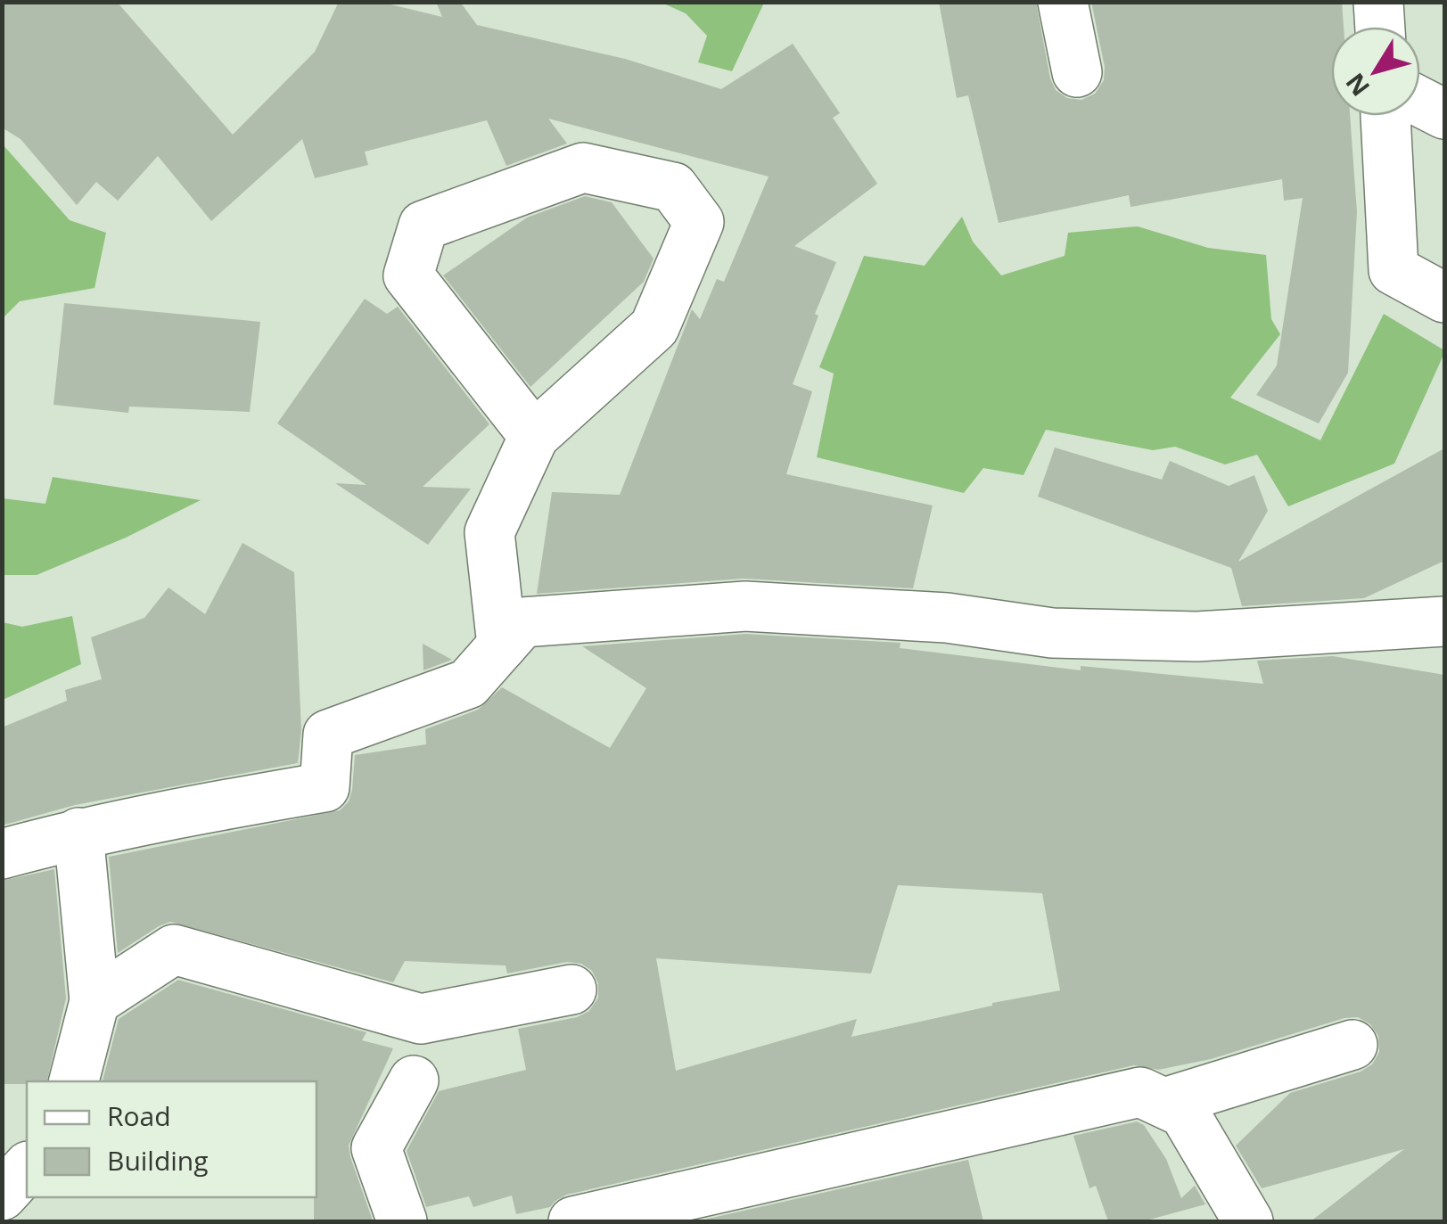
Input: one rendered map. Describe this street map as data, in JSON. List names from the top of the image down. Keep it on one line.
{"legend":["Road","Building"],"north":"bottom left"}
